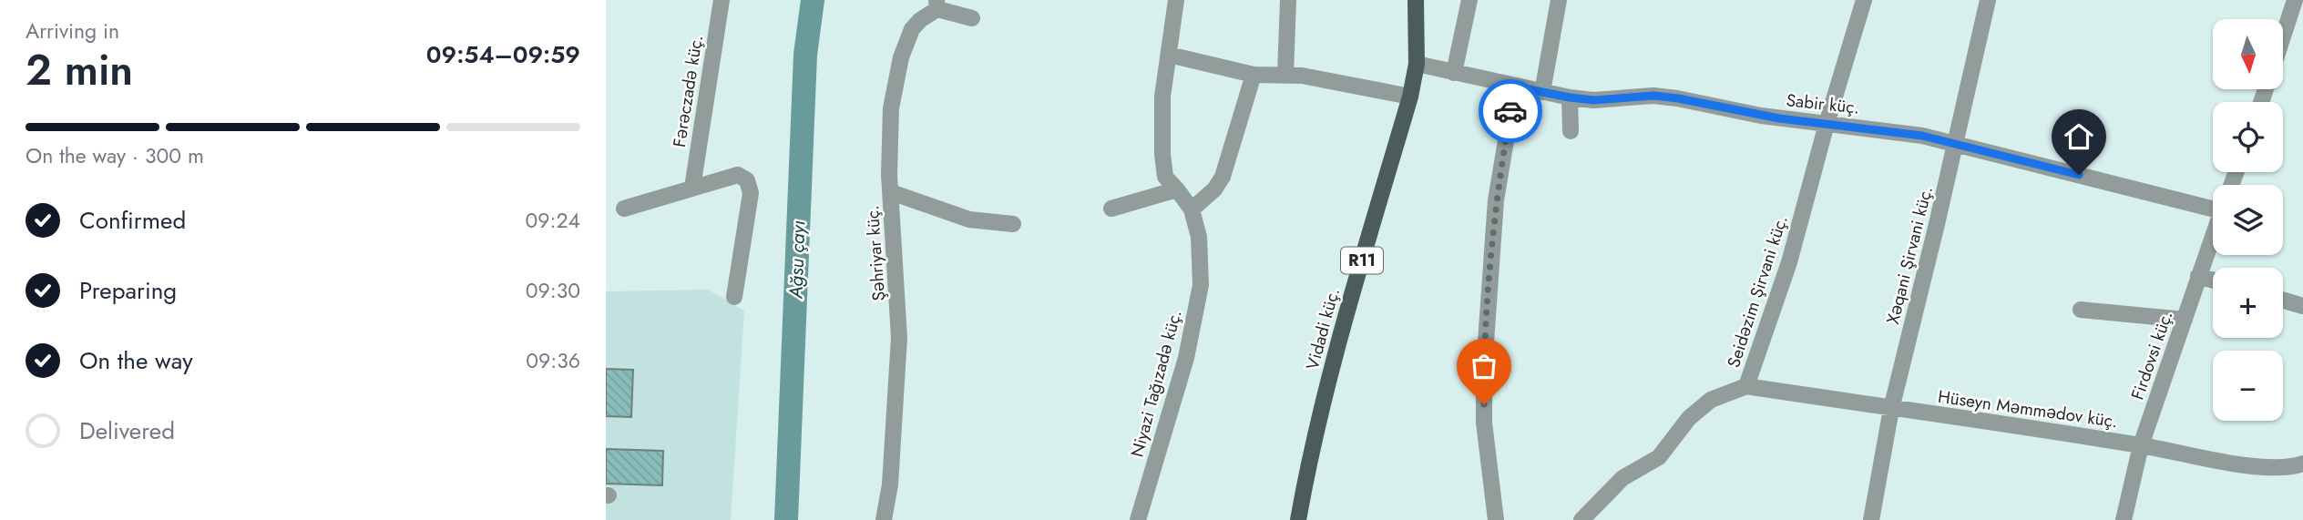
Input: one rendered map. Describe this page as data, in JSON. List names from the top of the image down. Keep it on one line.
{"streets":{"main road":["R11","Vidadi küç."],"street":["Fərəczadə küç.","Sabir küç.","Şəhriyar küç.","Xəqani Şirvani küç.","Seidəzim Şirvani küç.","Firdovsi küç.","Niyazi Tağızadə küç.","Hüseyn Məmmədov küç."]},"crossings":[["Sabir küç.","Xəqani Şirvani küç."],["Sabir küç.","Seidəzim Şirvani küç."],["Sabir küç.","Vidadi küç."],["Xəqani Şirvani küç.","Hüseyn Məmmədov küç."],["Seidəzim Şirvani küç.","Hüseyn Məmmədov küç."],["Firdovsi küç.","Hüseyn Məmmədov küç."]],"water":["Ağsu çayı"],"north":"bottom","page":{"heading":["2 min","Arriving in","09:54–09:59"],"map_buttons":["+","−"],"bar":"On the way · 300 m","list":[["Confirmed","09:24"],["Preparing","09:30"],["On the way","09:36"],"Delivered"]}}
